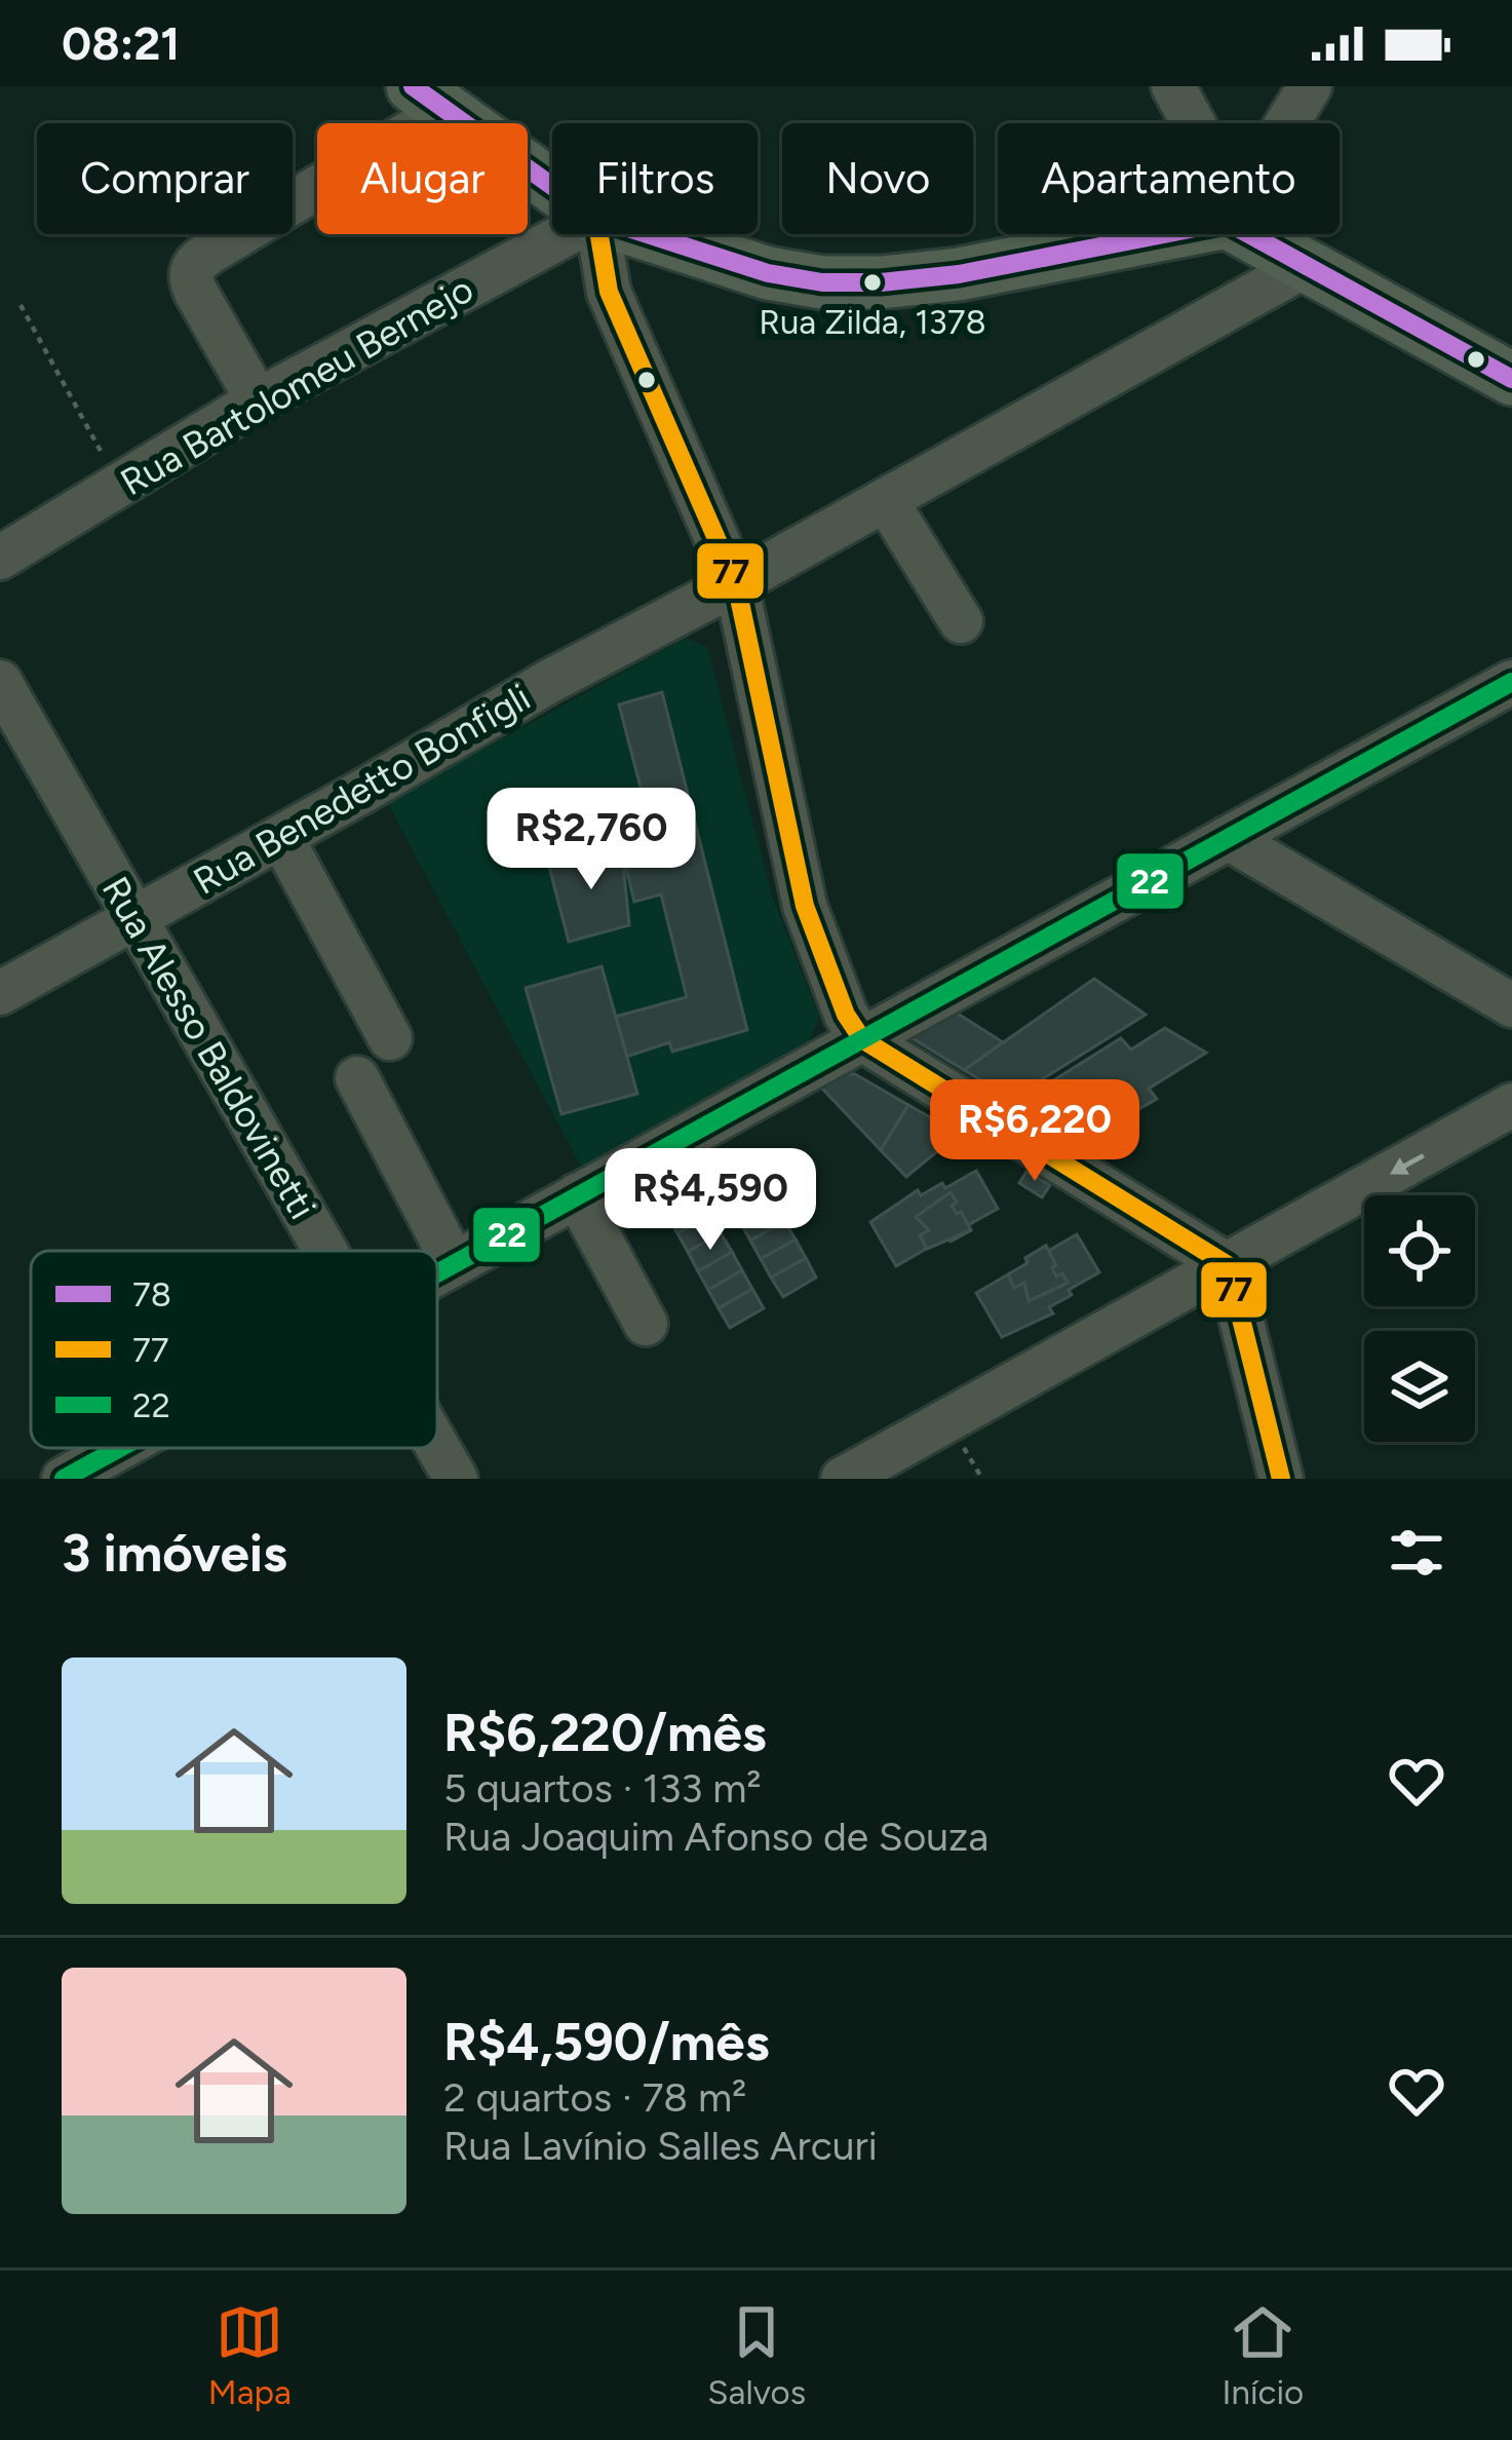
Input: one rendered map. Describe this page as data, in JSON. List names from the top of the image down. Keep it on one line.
{"streets":{"street":["Rua Bartolomeu Bernejo","Rua Benedetto Bonfigli","Rua Alesso Baldovinetti"]},"crossings":[["Rua Benedetto Bonfigli","Rua Alesso Baldovinetti"]],"places":["Rua Zilda, 1378"],"lines":["transit line 78","transit line 77","transit line 22"],"legend":["78","77","22"],"page":{"status":"08:21","chip":["Comprar","Alugar","Filtros","Novo","Apartamento"],"price":["R$2,760","R$6,220","R$4,590"],"heading":"3 imóveis","list":[{"name":"R$6,220/mês","note":"5 quartos · 133 m² · Rua Joaquim Afonso de Souza"},{"name":"R$4,590/mês","note":"2 quartos · 78 m² · Rua Lavínio Salles Arcuri"}],"tabs":["Mapa","Salvos","Início"]}}
